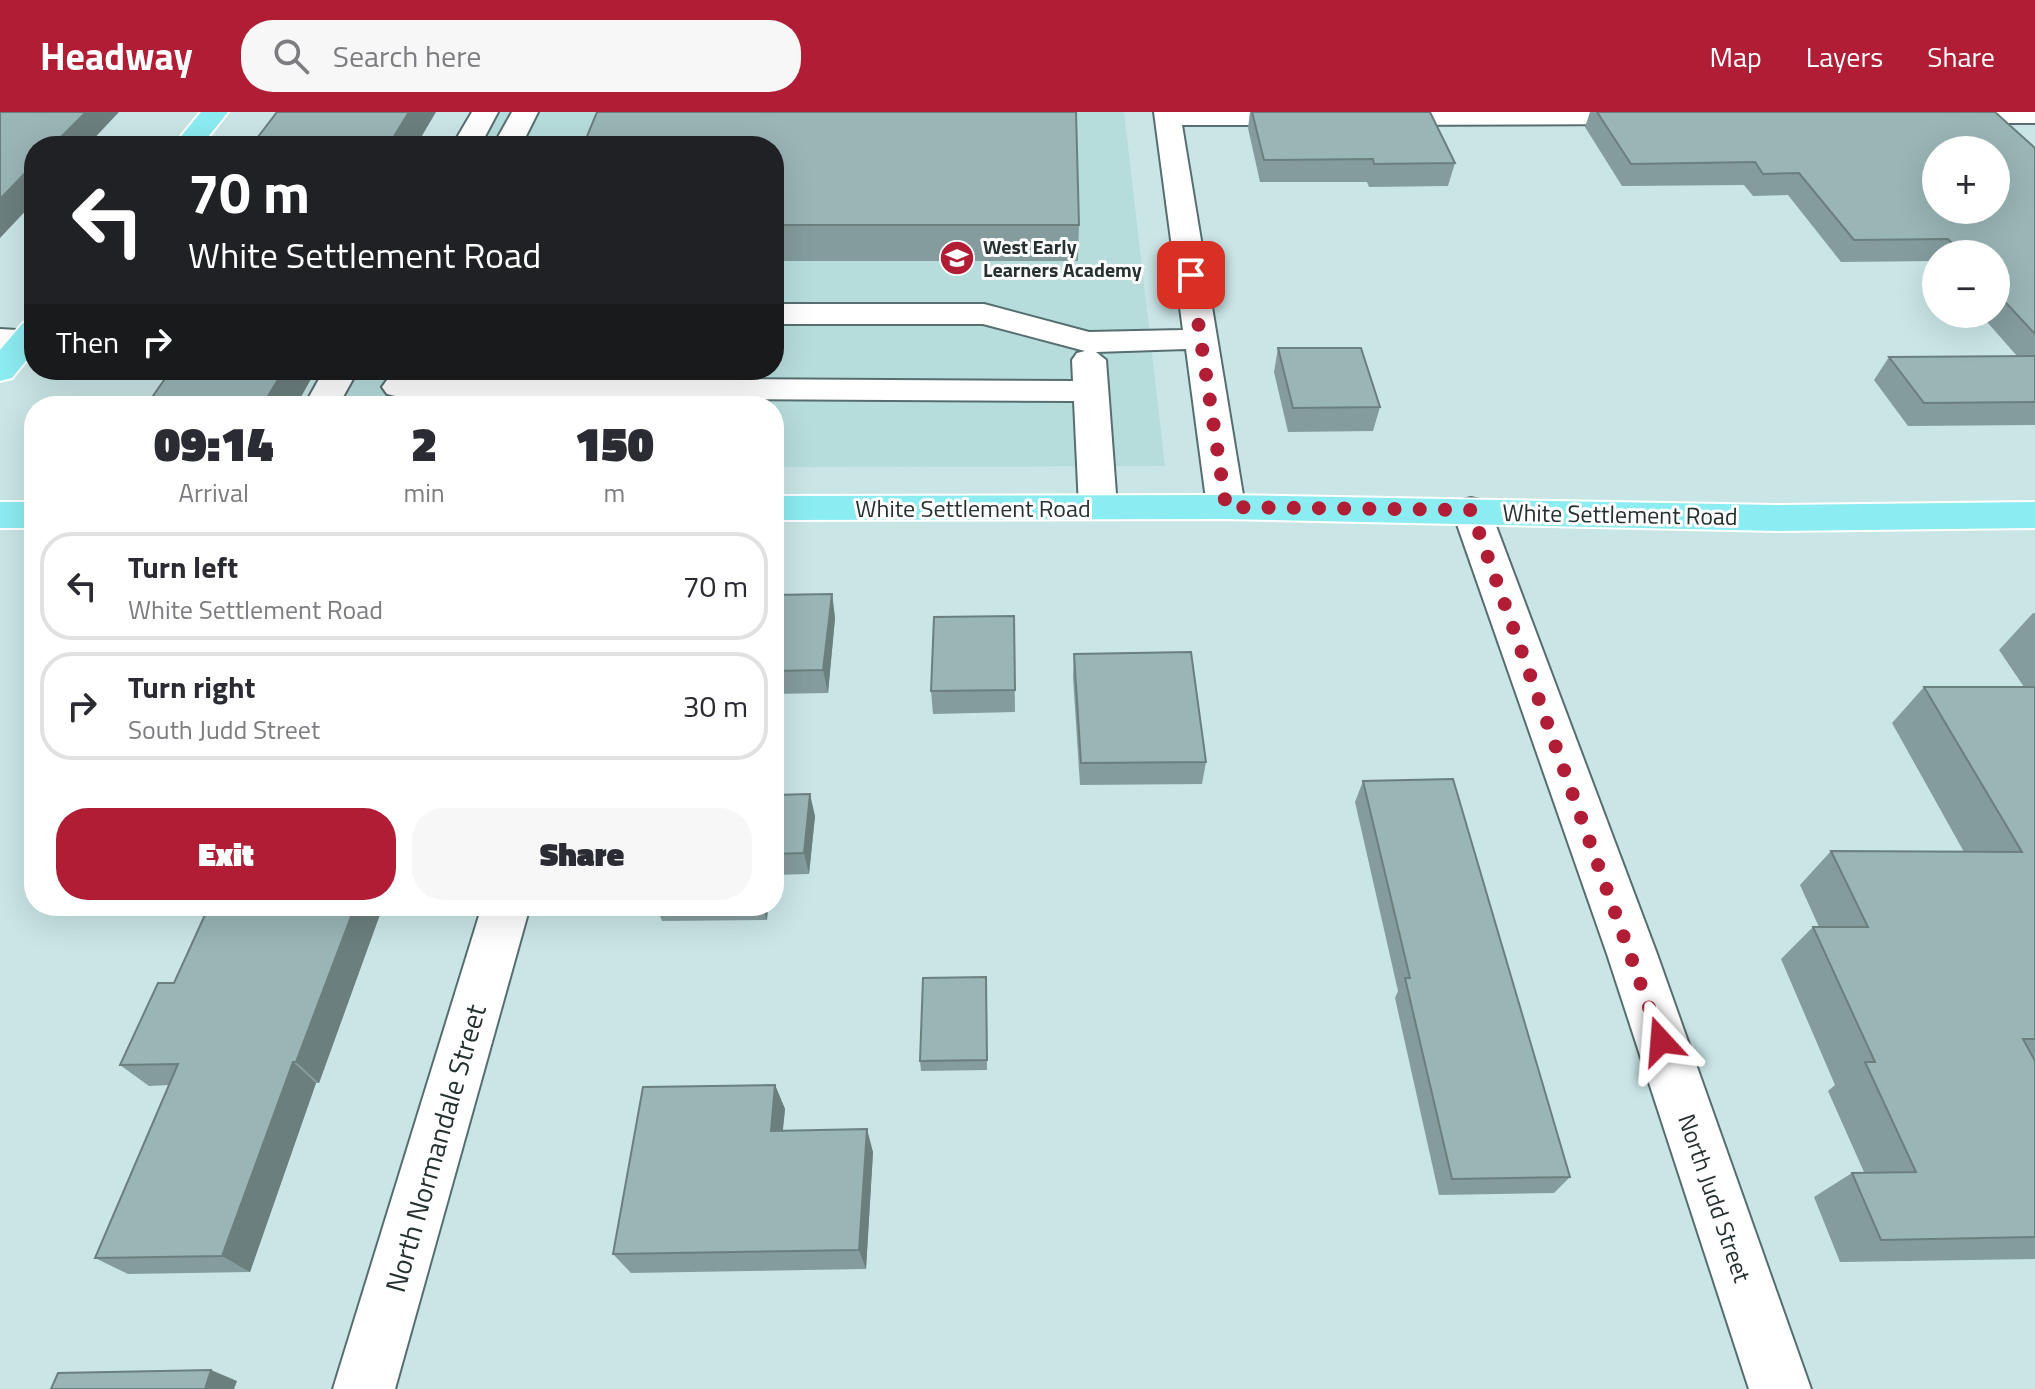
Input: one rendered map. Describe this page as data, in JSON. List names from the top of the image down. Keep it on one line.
{"streets":{"main road":["White Settlement Road"],"street":["North Normandale Street","North Judd Street"]},"crossings":[["White Settlement Road","North Judd Street"]],"places":{"school or university":["West Early Learners Academy"]},"page":{"header":"Headway","search":"Search here","nav":["Map","Layers","Share"],"map_buttons":["+","−"],"turn":["70 m","White Settlement Road"],"then":"Then","eta":["09:14","Arrival","2","min","150","m"],"list":[{"name":"Turn left","note":"White Settlement Road","value":"70 m"},{"name":"Turn right","note":"South Judd Street","value":"30 m"}],"buttons":["Exit","Share"]}}
